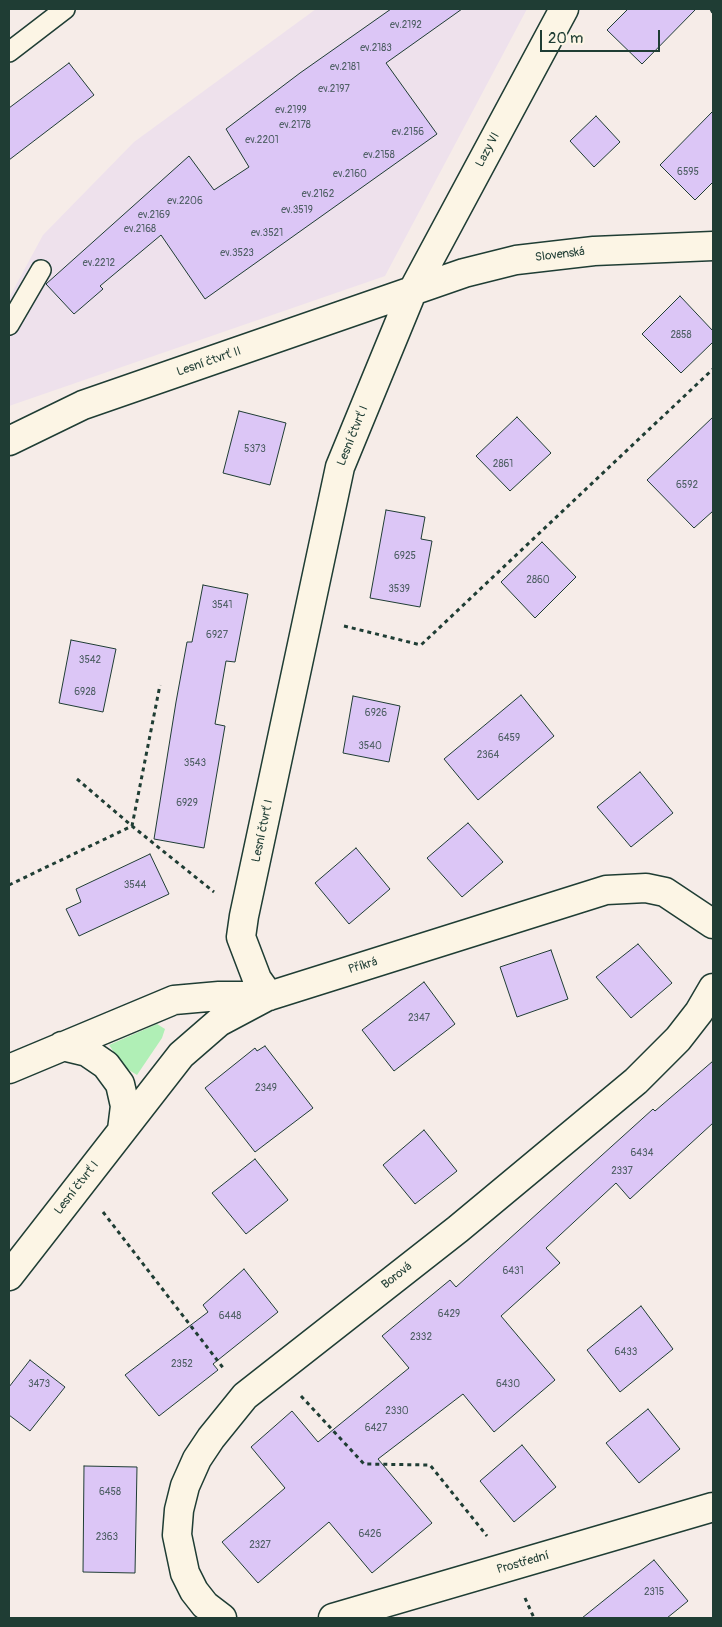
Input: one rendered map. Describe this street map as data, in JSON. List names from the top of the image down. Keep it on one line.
{"streets":{"street":["Lazy VI","Slovenská","Lesní čtvrť II","Lesní čtvrť I","Příkrá","Borová","Prostřední"]},"crossings":[["Lazy VI","Slovenská"],["Lazy VI","Lesní čtvrť II"],["Lazy VI","Lesní čtvrť I"],["Slovenská","Lesní čtvrť II"],["Slovenská","Lesní čtvrť I"],["Lesní čtvrť II","Lesní čtvrť I"],["Lesní čtvrť I","Příkrá"]],"house_numbers":["ev.2192","ev.2183","ev.2181","ev.2197","ev.2199","ev.2178","ev.2156","ev.2201","ev.2158","6595","ev.2160","ev.2162","ev.2206","ev.3519","ev.2169","ev.2168","ev.3521","ev.3523","ev.2212","2858","5373","2861","6592","6925","2860","3539","3541","6927","3542","6928","6926","6459","3540","2364","3543","6929","3544","2347","2349","6434","2337","6431","6429","6448","2332","6433","2352","3473","6430","2330","6427","6458","6426","2363","2327","2315"],"scale_bar":"20 m"}
